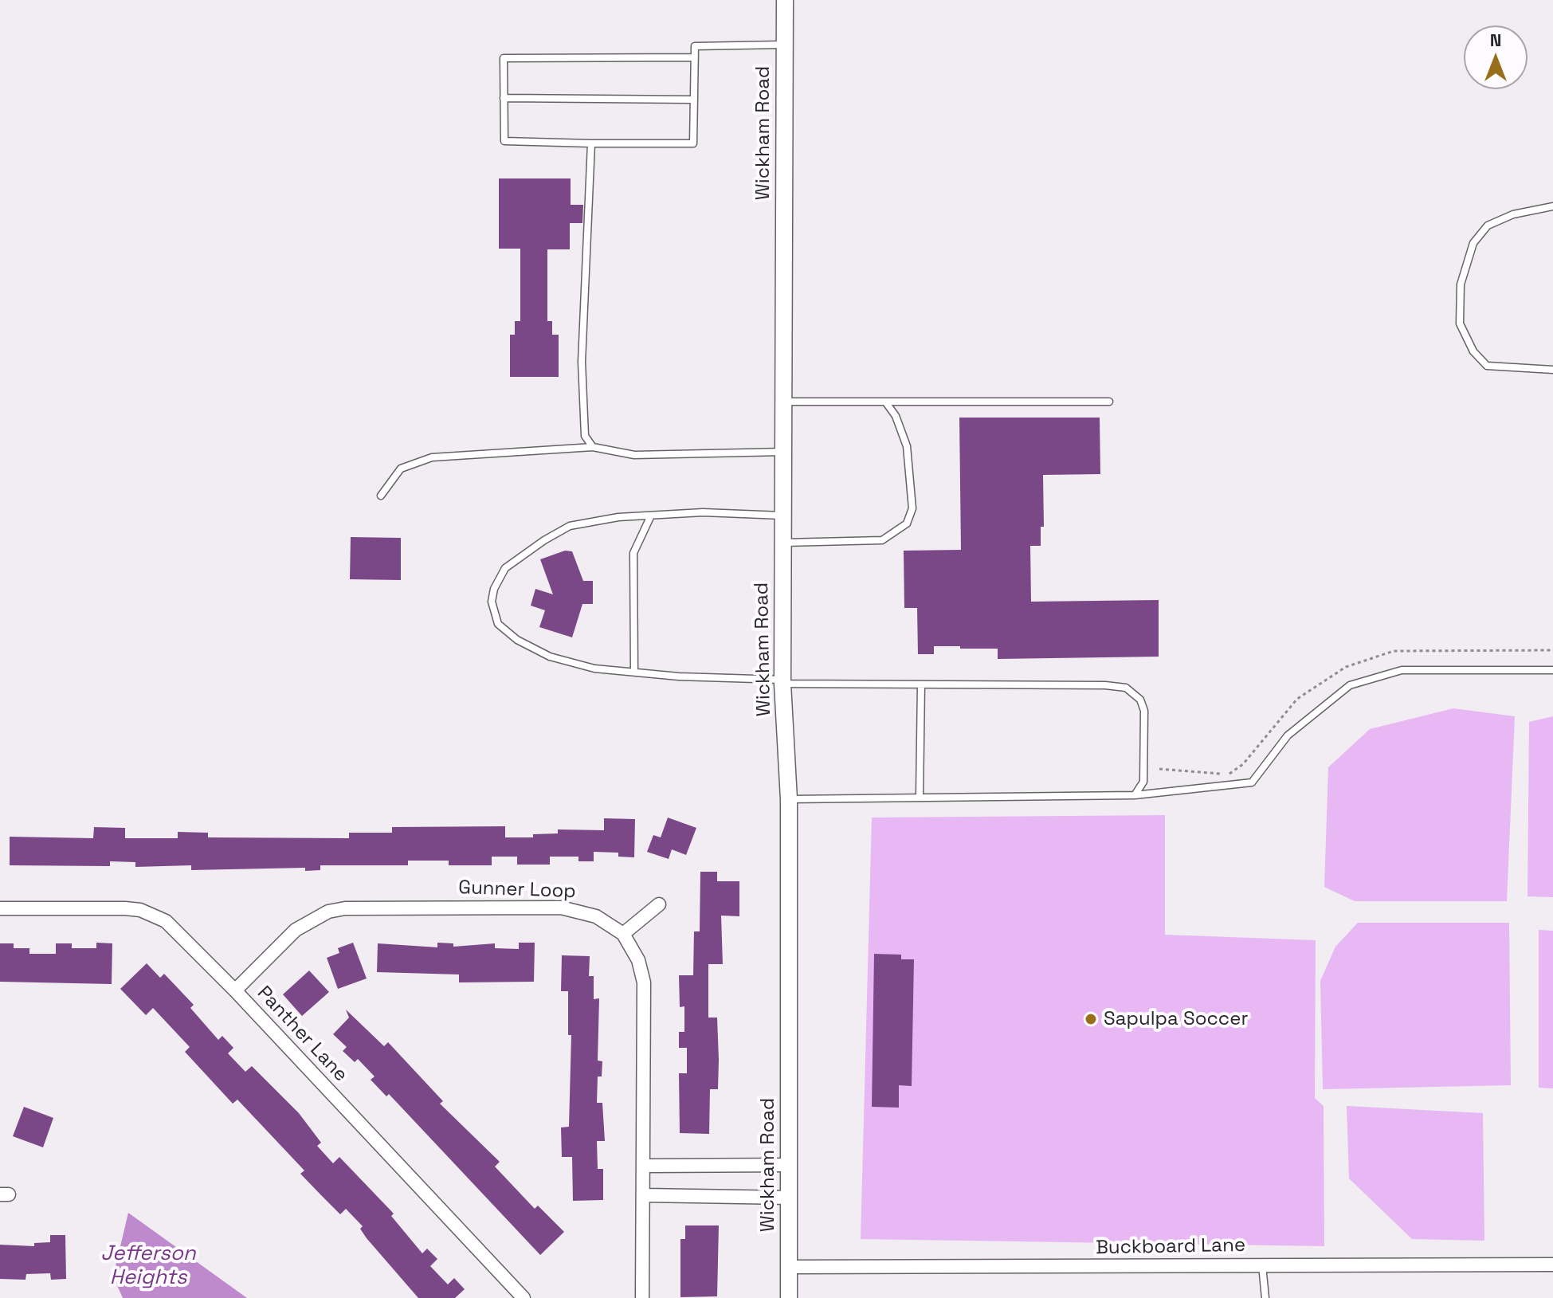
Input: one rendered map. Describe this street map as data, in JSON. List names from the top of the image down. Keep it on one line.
{"streets":{"street":["Wickham Road","Gunner Loop","Panther Lane","Buckboard Lane"]},"crossings":[["Wickham Road","Buckboard Lane"],["Gunner Loop","Panther Lane"]],"water":["Jefferson Heights"],"places":["Sapulpa Soccer"],"north":"top"}
